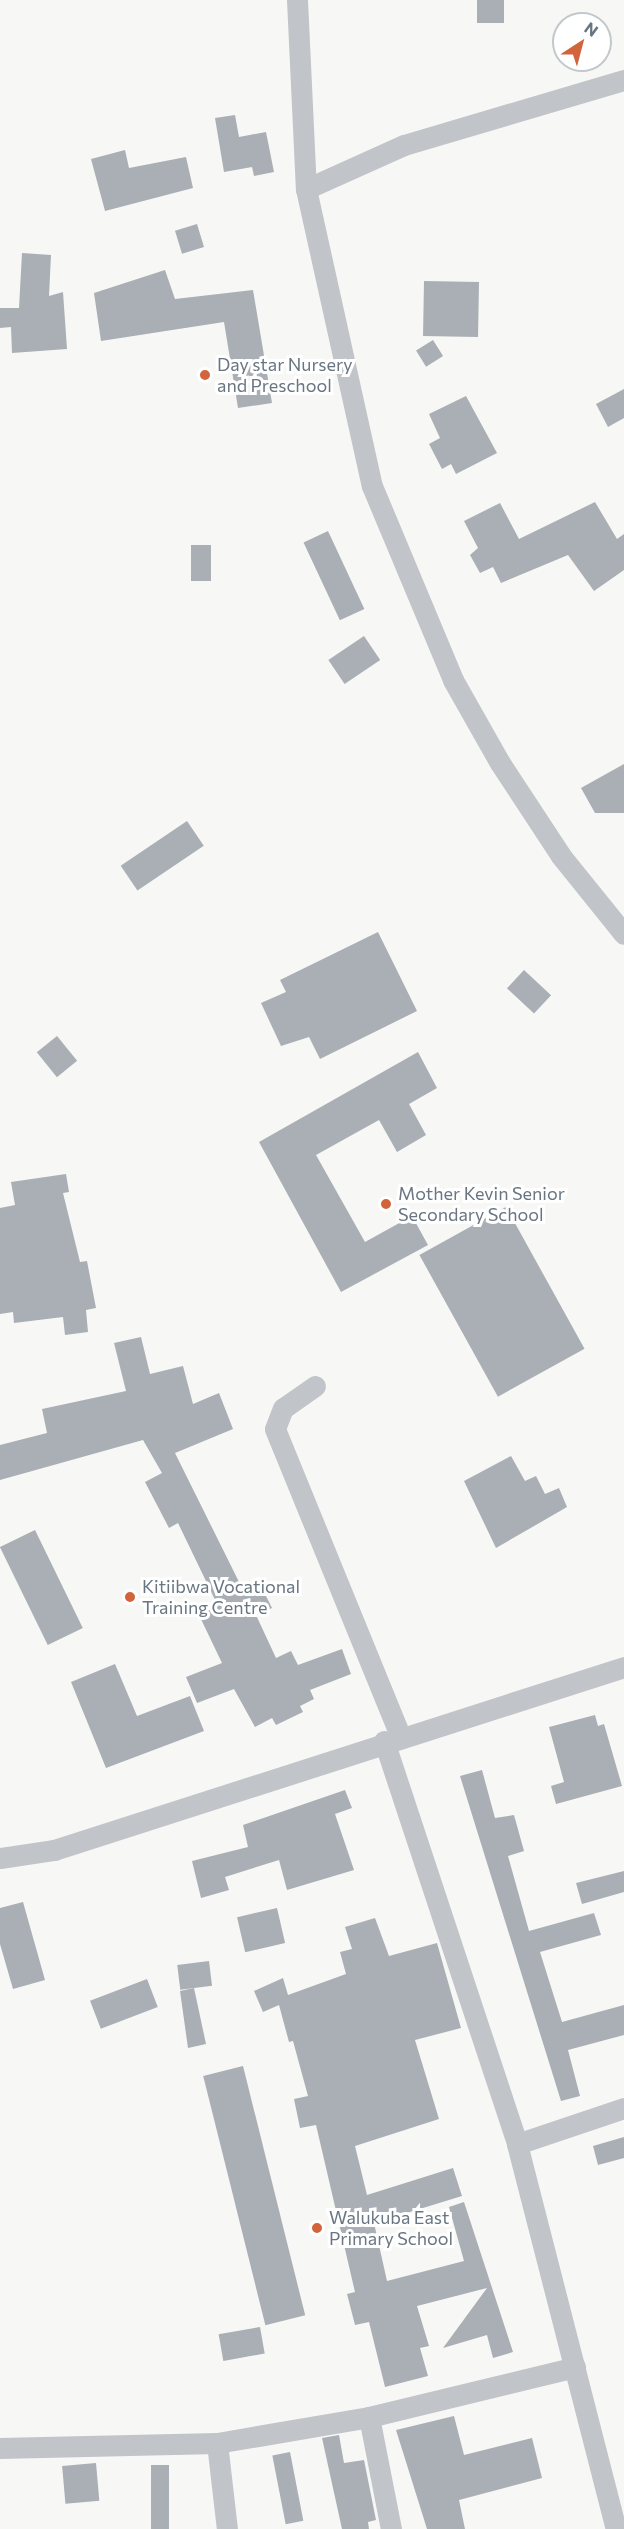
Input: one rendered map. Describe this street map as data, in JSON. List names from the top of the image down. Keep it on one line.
{"places":["Day star Nursery and Preschool","Mother Kevin Senior Secondary School","Kitiibwa Vocational Training Centre","Walukuba East Primary School"],"north":"top right"}
